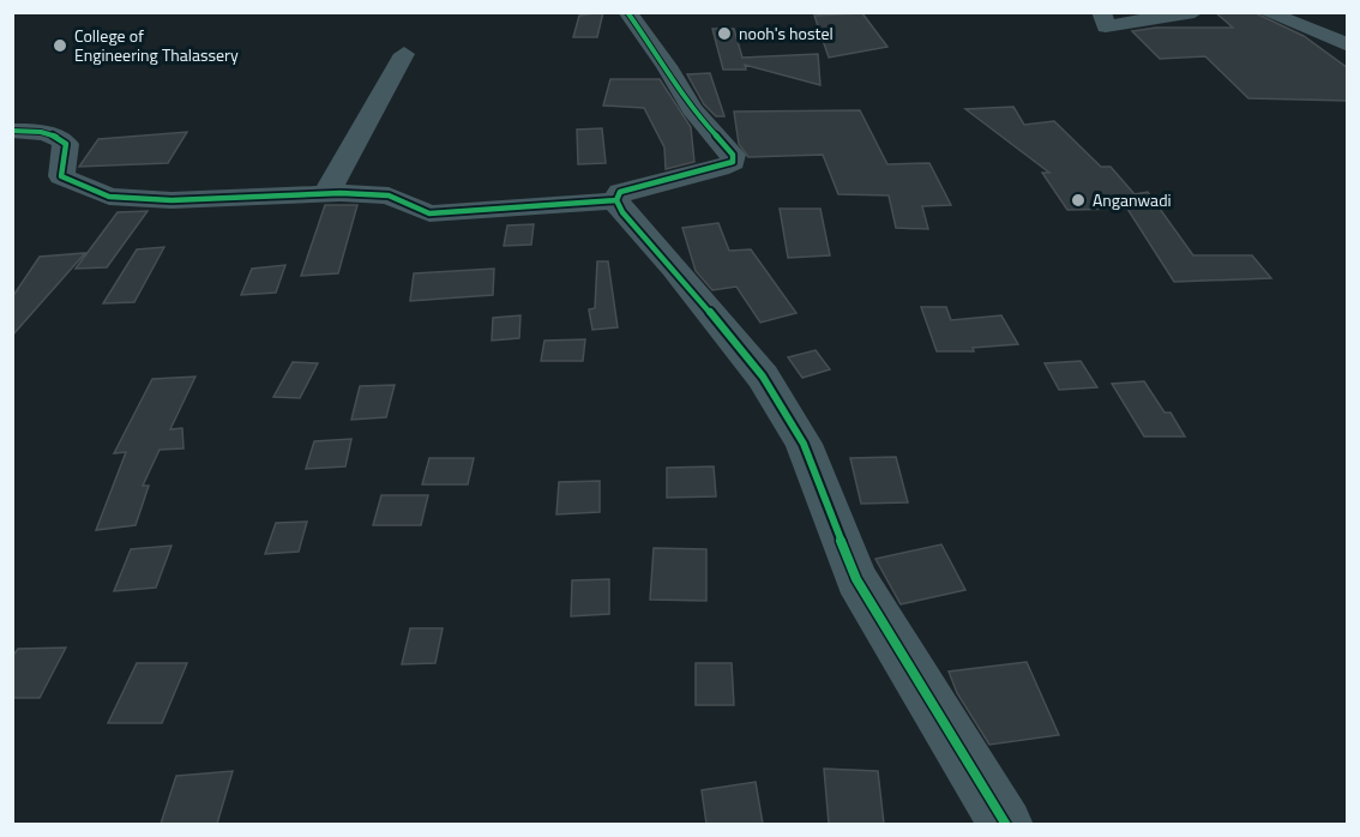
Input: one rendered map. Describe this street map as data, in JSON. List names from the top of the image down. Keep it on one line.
{"places":["nooh's hostel","College of Engineering Thalassery","Anganwadi"]}
